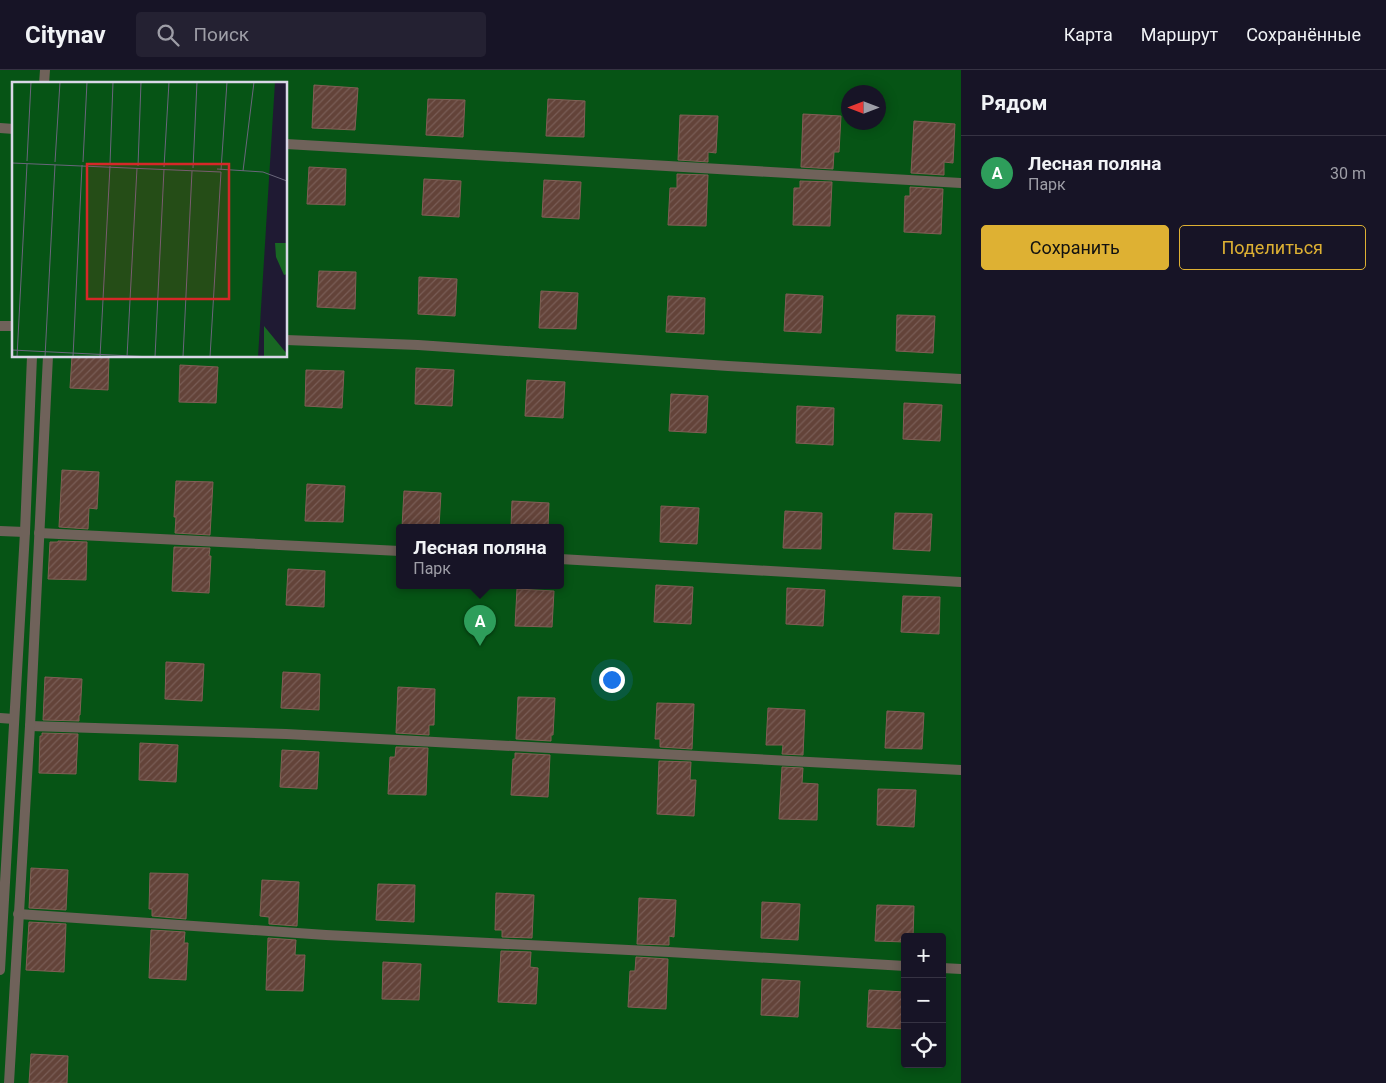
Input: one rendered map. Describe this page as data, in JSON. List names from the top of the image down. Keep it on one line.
{"north":"left","page":{"header":"Citynav","search":"Поиск","nav":["Карта","Маршрут","Сохранённые"],"heading":"Рядом","list":[{"mark":"A","name":"Лесная поляна","note":"Парк","value":"30 m"}],"buttons":["Сохранить","Поделиться"],"popup":["Лесная поляна","Парк"],"pins":"A","map_buttons":["+","−"]}}
